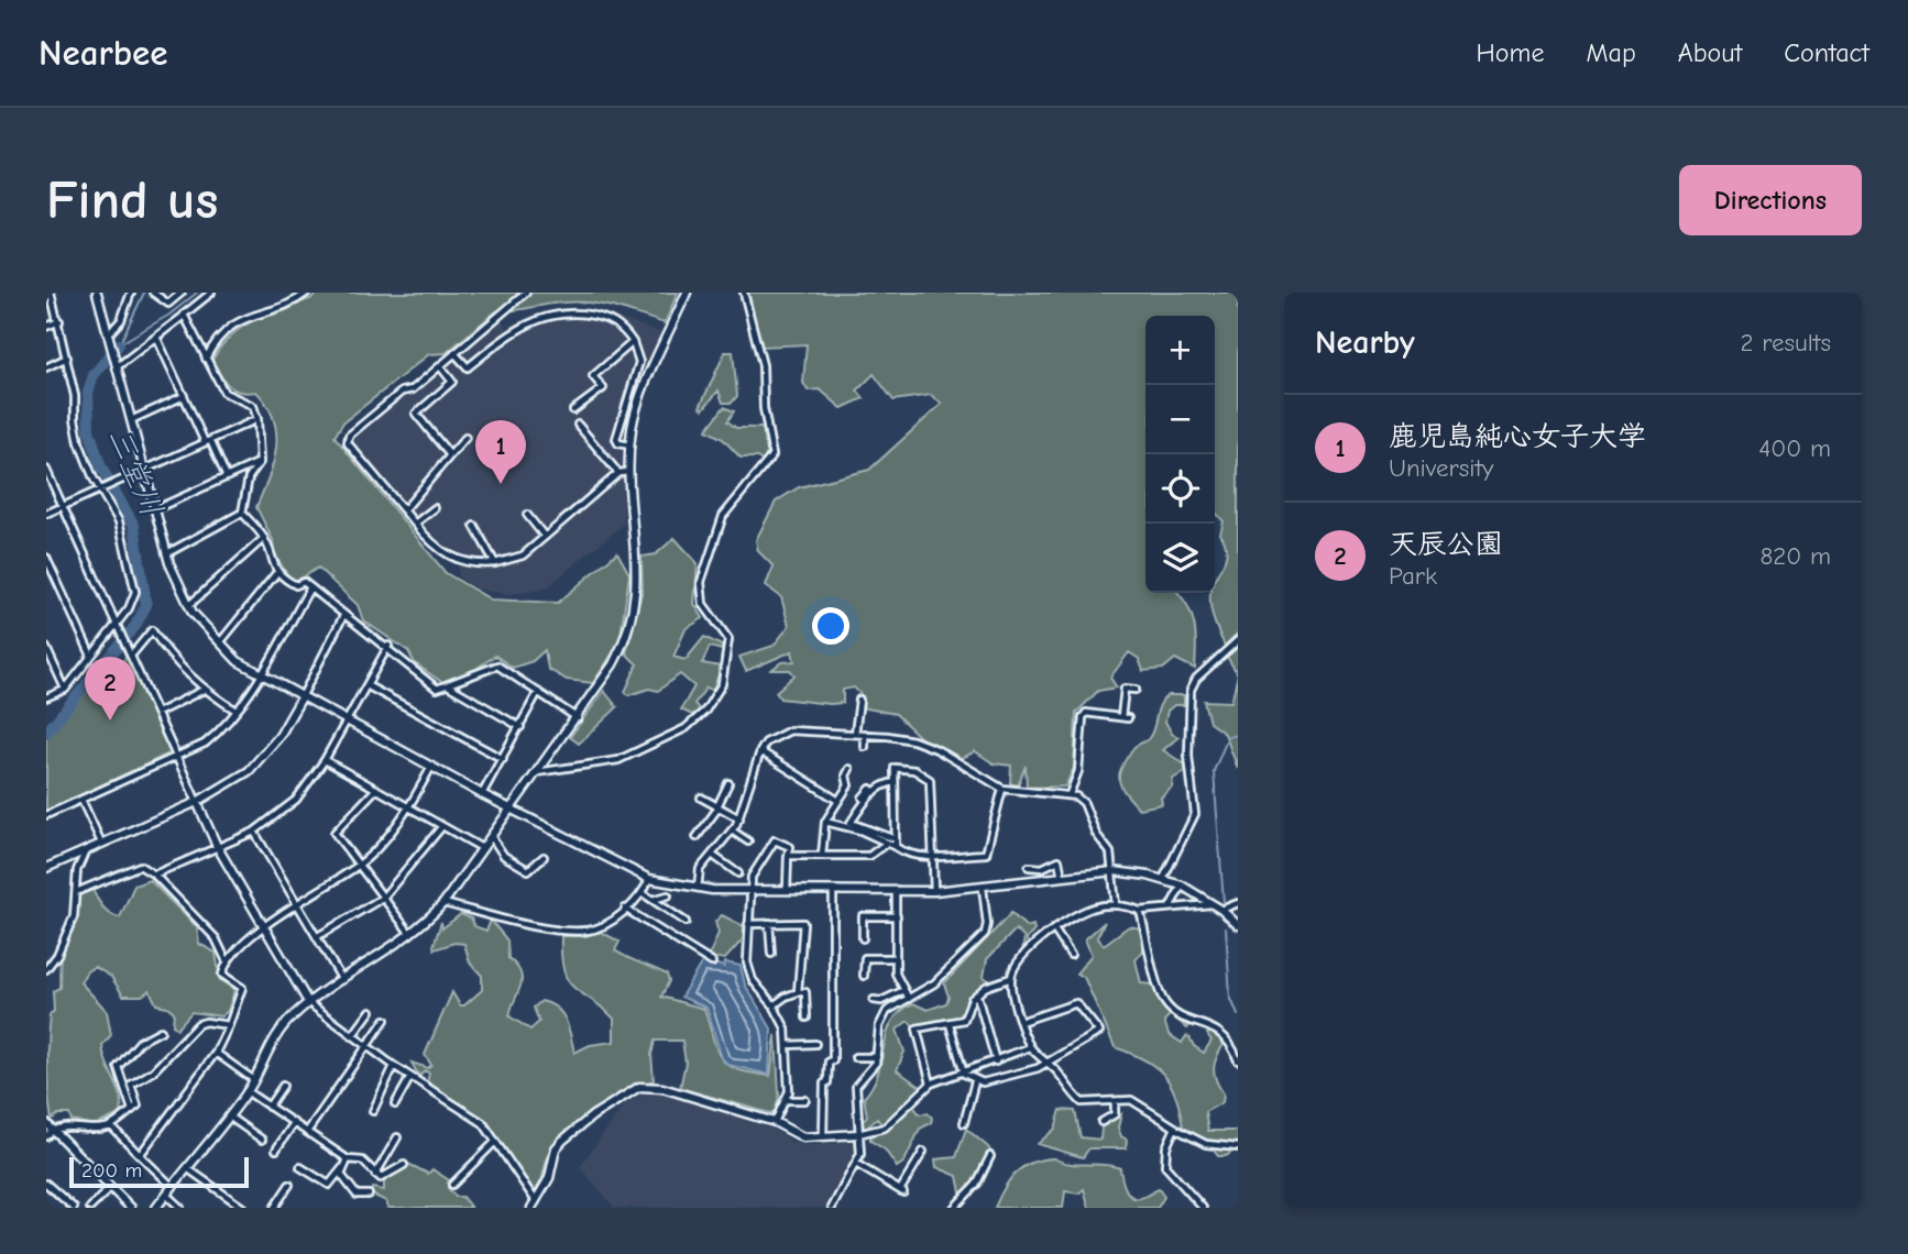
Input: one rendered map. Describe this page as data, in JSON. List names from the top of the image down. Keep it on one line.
{"water":["三堂川"],"scale_bar":"200 m","page":{"header":"Nearbee","nav":["Home","Map","About","Contact"],"buttons":"Directions","title":"Find us","heading":["Nearby","2 results"],"map_buttons":["+","−"],"list":[{"mark":"1","name":"鹿児島純心女子大学","note":"University","value":"400 m"},{"mark":"2","name":"天辰公園","note":"Park","value":"820 m"}],"pins":["1","2"],"scale":"200 m"}}
